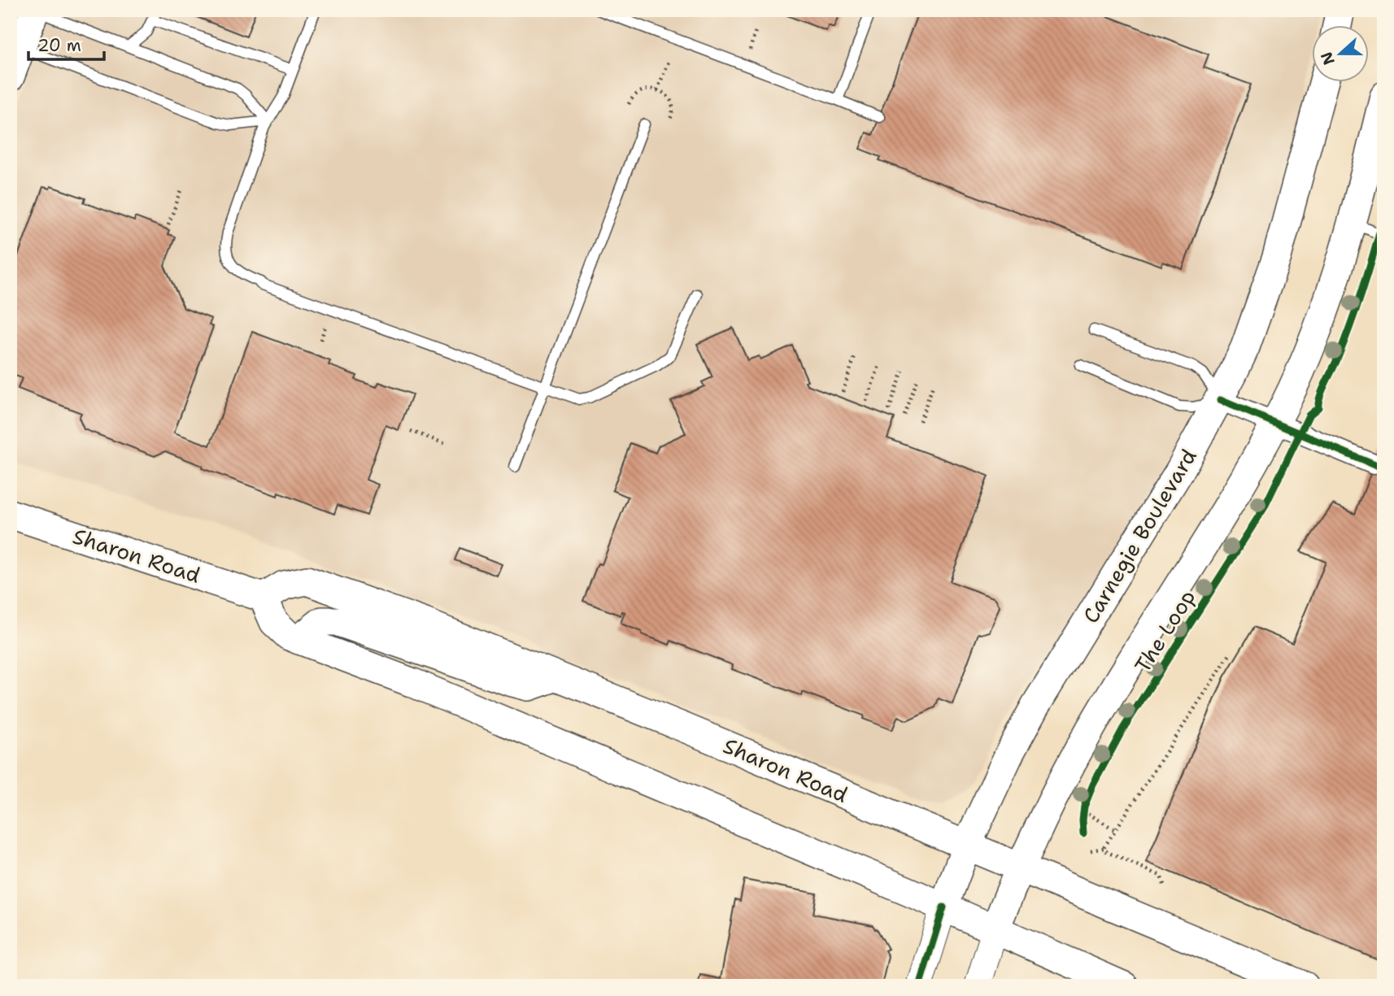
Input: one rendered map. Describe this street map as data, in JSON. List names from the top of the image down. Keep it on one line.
{"streets":{"main road":["Carnegie Boulevard","Sharon Road"],"cycle path":["The Loop"]},"crossings":[["Carnegie Boulevard","Sharon Road"]],"scale_bar":"20 m","north":"left"}
